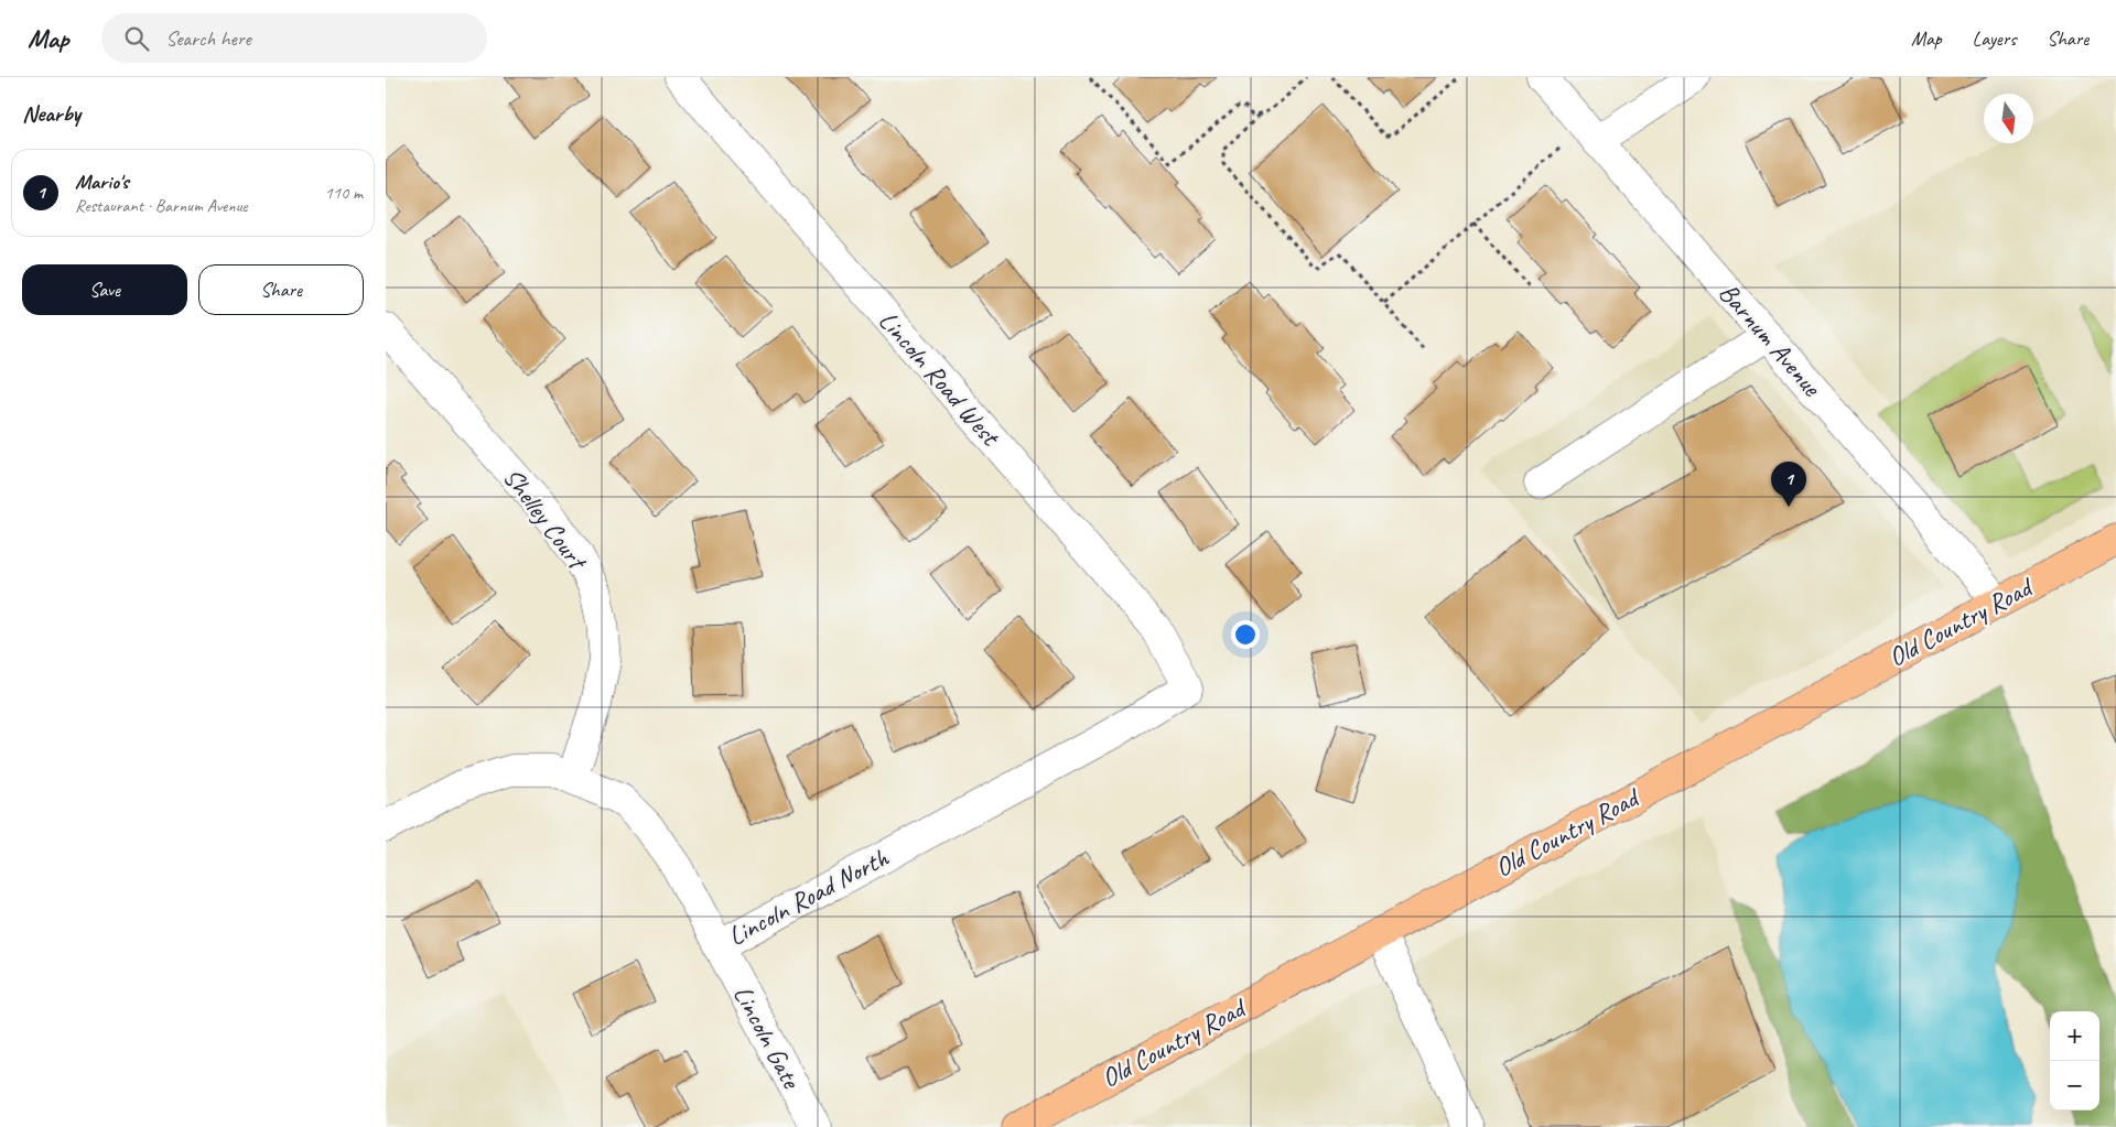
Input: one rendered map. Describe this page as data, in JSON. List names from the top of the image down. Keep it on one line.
{"streets":{"main road":["Old Country Road"],"street":["Barnum Avenue","Lincoln Road West","Shelley Court","Lincoln Road North","Lincoln Gate"]},"crossings":[["Barnum Avenue","Old Country Road"],["Lincoln Road West","Lincoln Road North"],["Shelley Court","Lincoln Road North"],["Lincoln Road North","Lincoln Gate"]],"north":"bottom","page":{"header":"Map","search":"Search here","nav":["Map","Layers","Share"],"heading":"Nearby","list":[{"mark":"1","name":"Mario's","note":"Restaurant · Barnum Avenue","value":"110 m"}],"buttons":["Save","Share"],"pins":"1","map_buttons":["+","−"]}}
